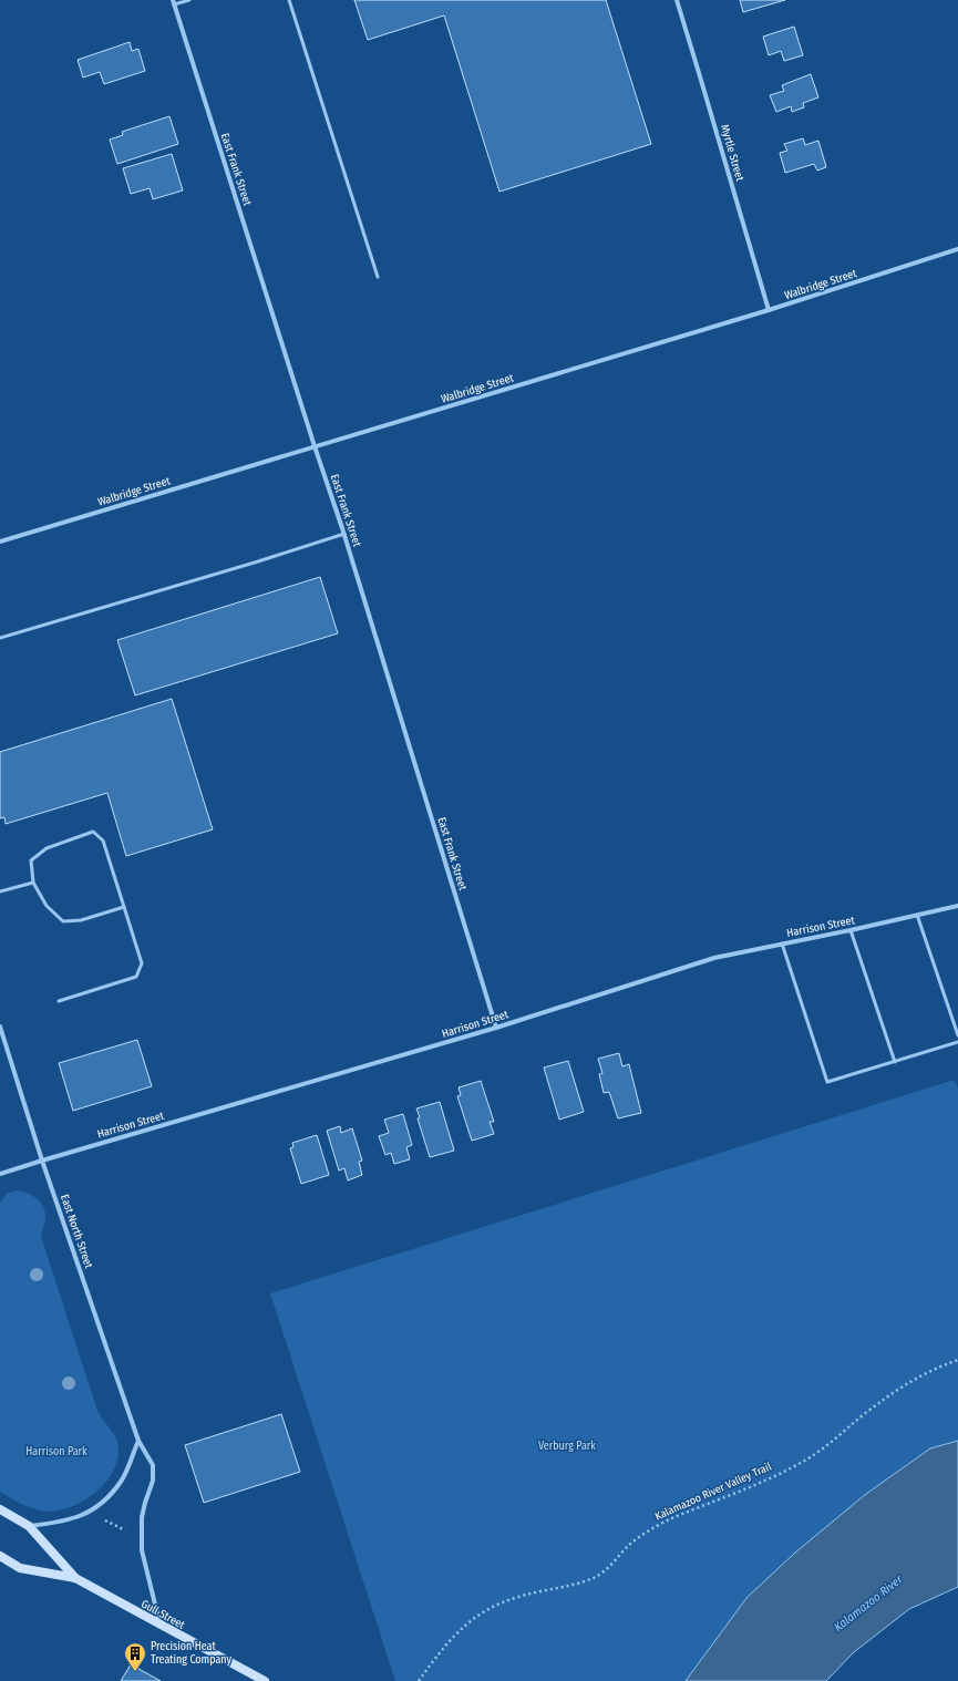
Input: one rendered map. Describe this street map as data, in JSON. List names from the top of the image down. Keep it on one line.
{"streets":{"street":["Myrtle Street","East Frank Street","Walbridge Street","Harrison Street","East North Street","Gull Street"],"path":["Kalamazoo River Valley Trail"]},"crossings":[["Myrtle Street","Walbridge Street"],["East Frank Street","Walbridge Street"],["East Frank Street","Harrison Street"],["Harrison Street","East North Street"],["East North Street","Gull Street"]],"water":["Kalamazoo River"],"parks":["Verburg Park","Harrison Park"],"places":{"building":["Precision Heat Treating Company"]}}
